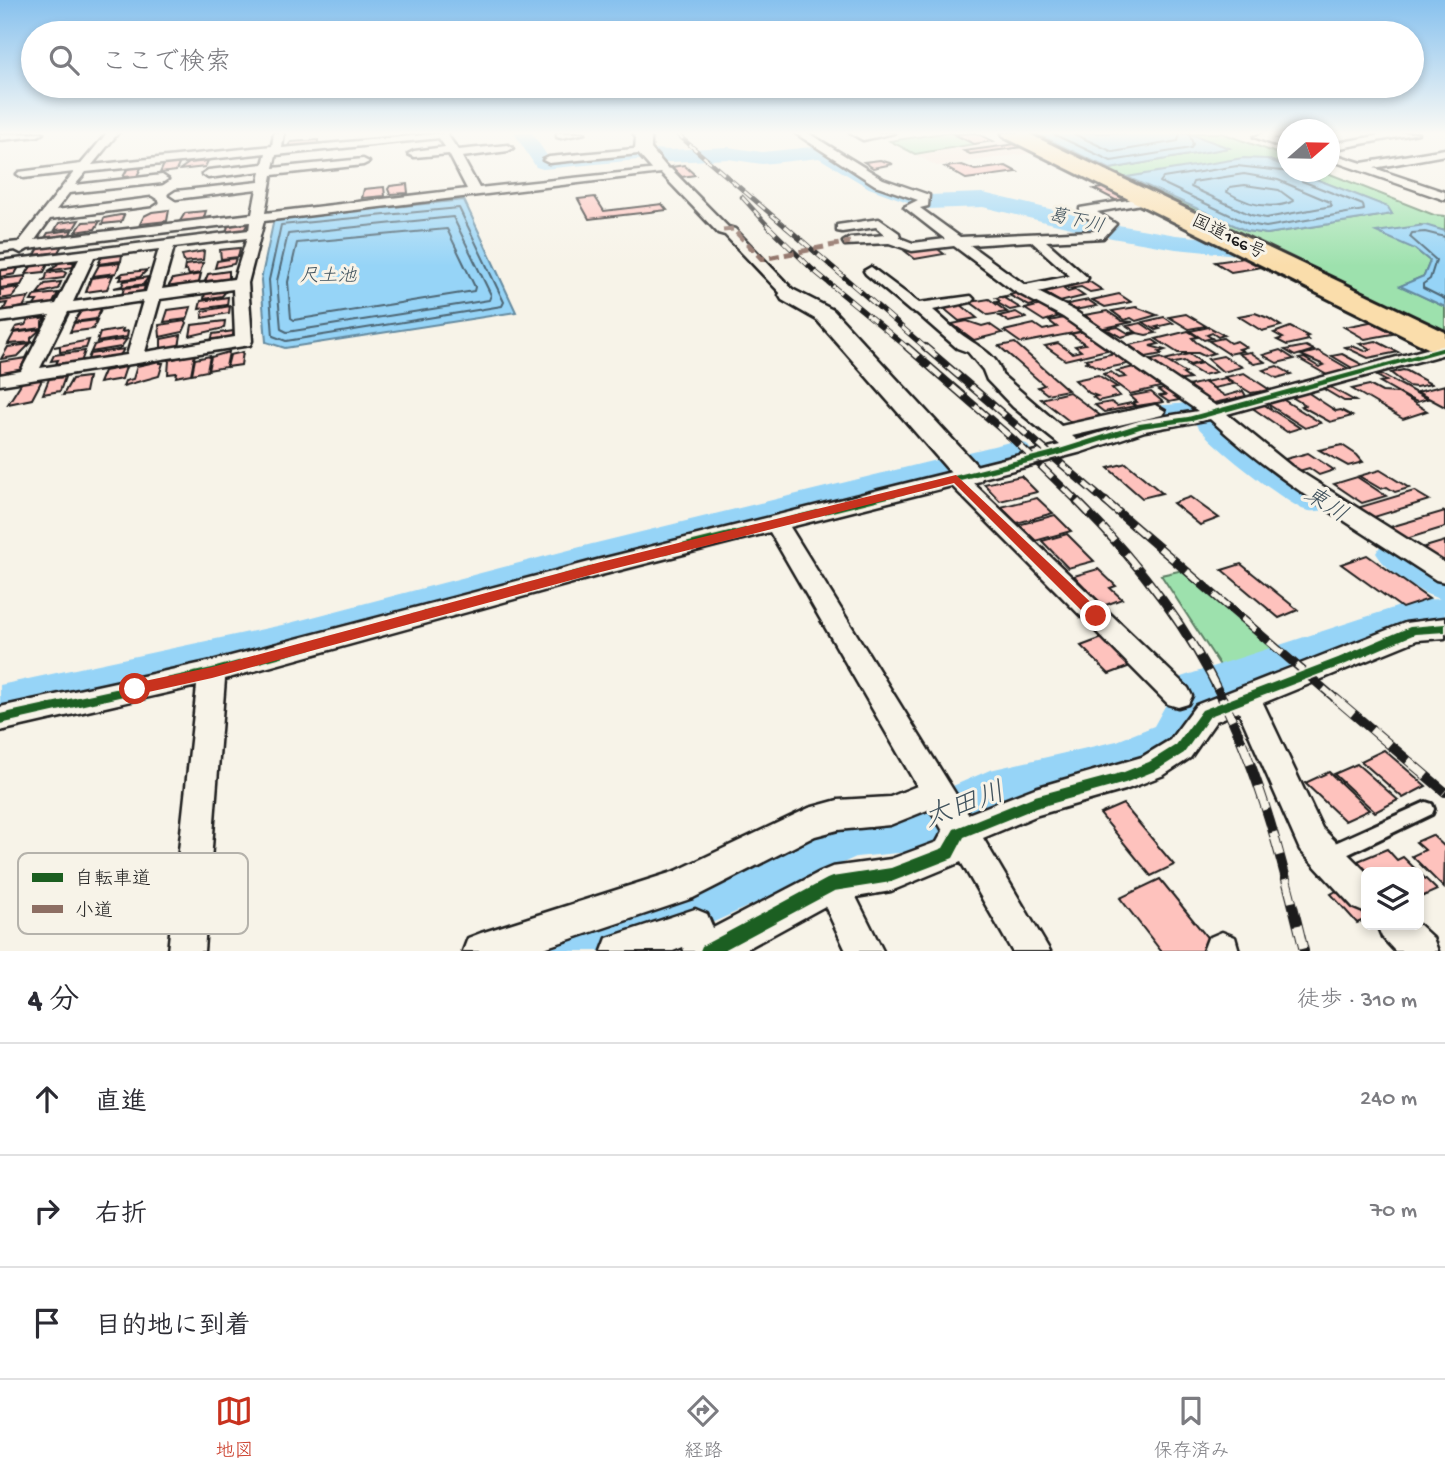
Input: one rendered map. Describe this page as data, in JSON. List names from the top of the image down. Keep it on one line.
{"streets":{"highway":["国道166号"]},"water":["葛下川","尺土池","東川","太田川"],"legend":["自転車道","小道"],"north":"right","page":{"search":"ここで検索","heading":["4 分","徒歩 · 310 m"],"list":[["直進","240 m"],["右折","70 m"],"目的地に到着"],"nav":["地図","経路","保存済み"]}}
